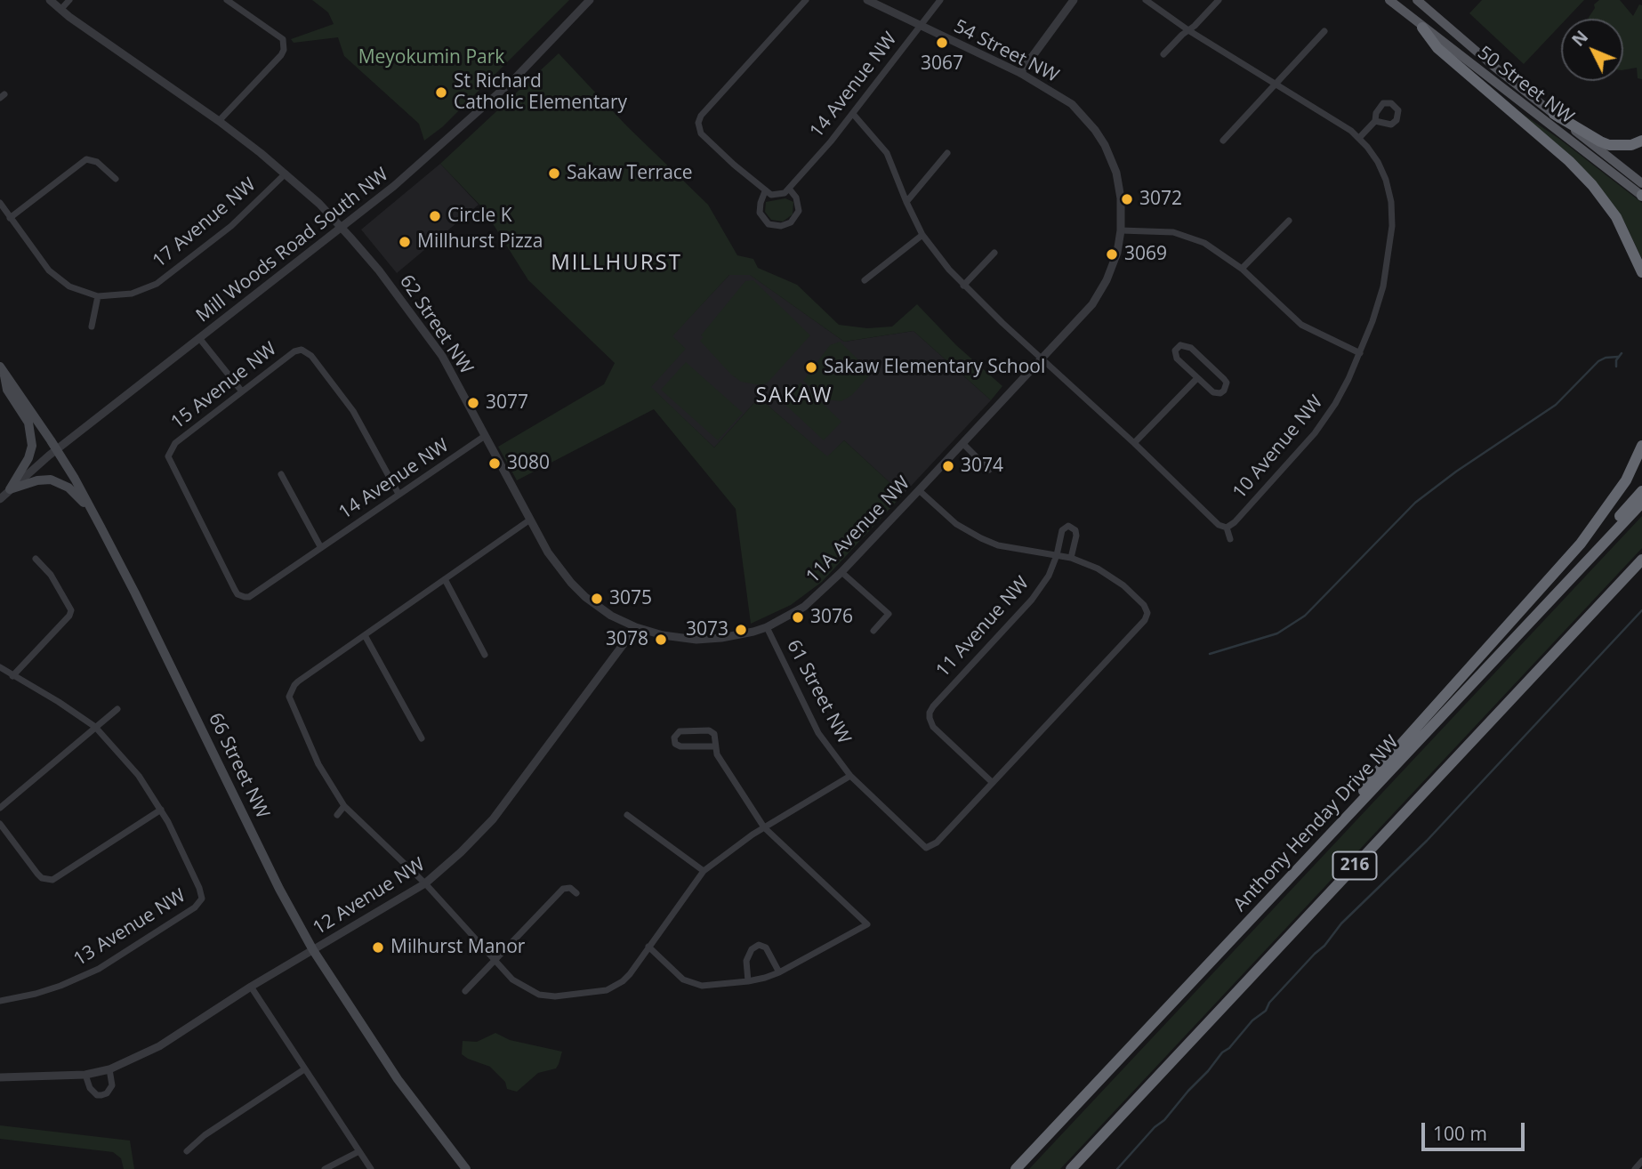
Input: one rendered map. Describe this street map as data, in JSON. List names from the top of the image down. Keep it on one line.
{"streets":{"highway":["Anthony Henday Drive NW","216"],"main road":["50 Street NW","66 Street NW"],"street":["54 Street NW","14 Avenue NW","17 Avenue NW","Mill Woods Road South NW","62 Street NW","15 Avenue NW","10 Avenue NW","11A Avenue NW","11 Avenue NW","61 Street NW","12 Avenue NW","13 Avenue NW"]},"crossings":[["54 Street NW","14 Avenue NW"],["54 Street NW","11A Avenue NW"],["14 Avenue NW","62 Street NW"],["14 Avenue NW","15 Avenue NW"],["17 Avenue NW","62 Street NW"],["Mill Woods Road South NW","62 Street NW"],["Mill Woods Road South NW","66 Street NW"],["62 Street NW","11A Avenue NW"],["62 Street NW","61 Street NW"],["62 Street NW","12 Avenue NW"],["11A Avenue NW","61 Street NW"],["11 Avenue NW","61 Street NW"],["66 Street NW","12 Avenue NW"]],"districts":["MILLHURST","SAKAW"],"parks":["Meyokumin Park"],"places":["3067","St Richard Catholic Elementary","Sakaw Terrace","3072","Circle K","Millhurst Pizza","3069","Sakaw Elementary School","3077","3080","3074","3075","3076","3073","3078","Milhurst Manor"],"scale_bar":"100 m","north":"top left"}
